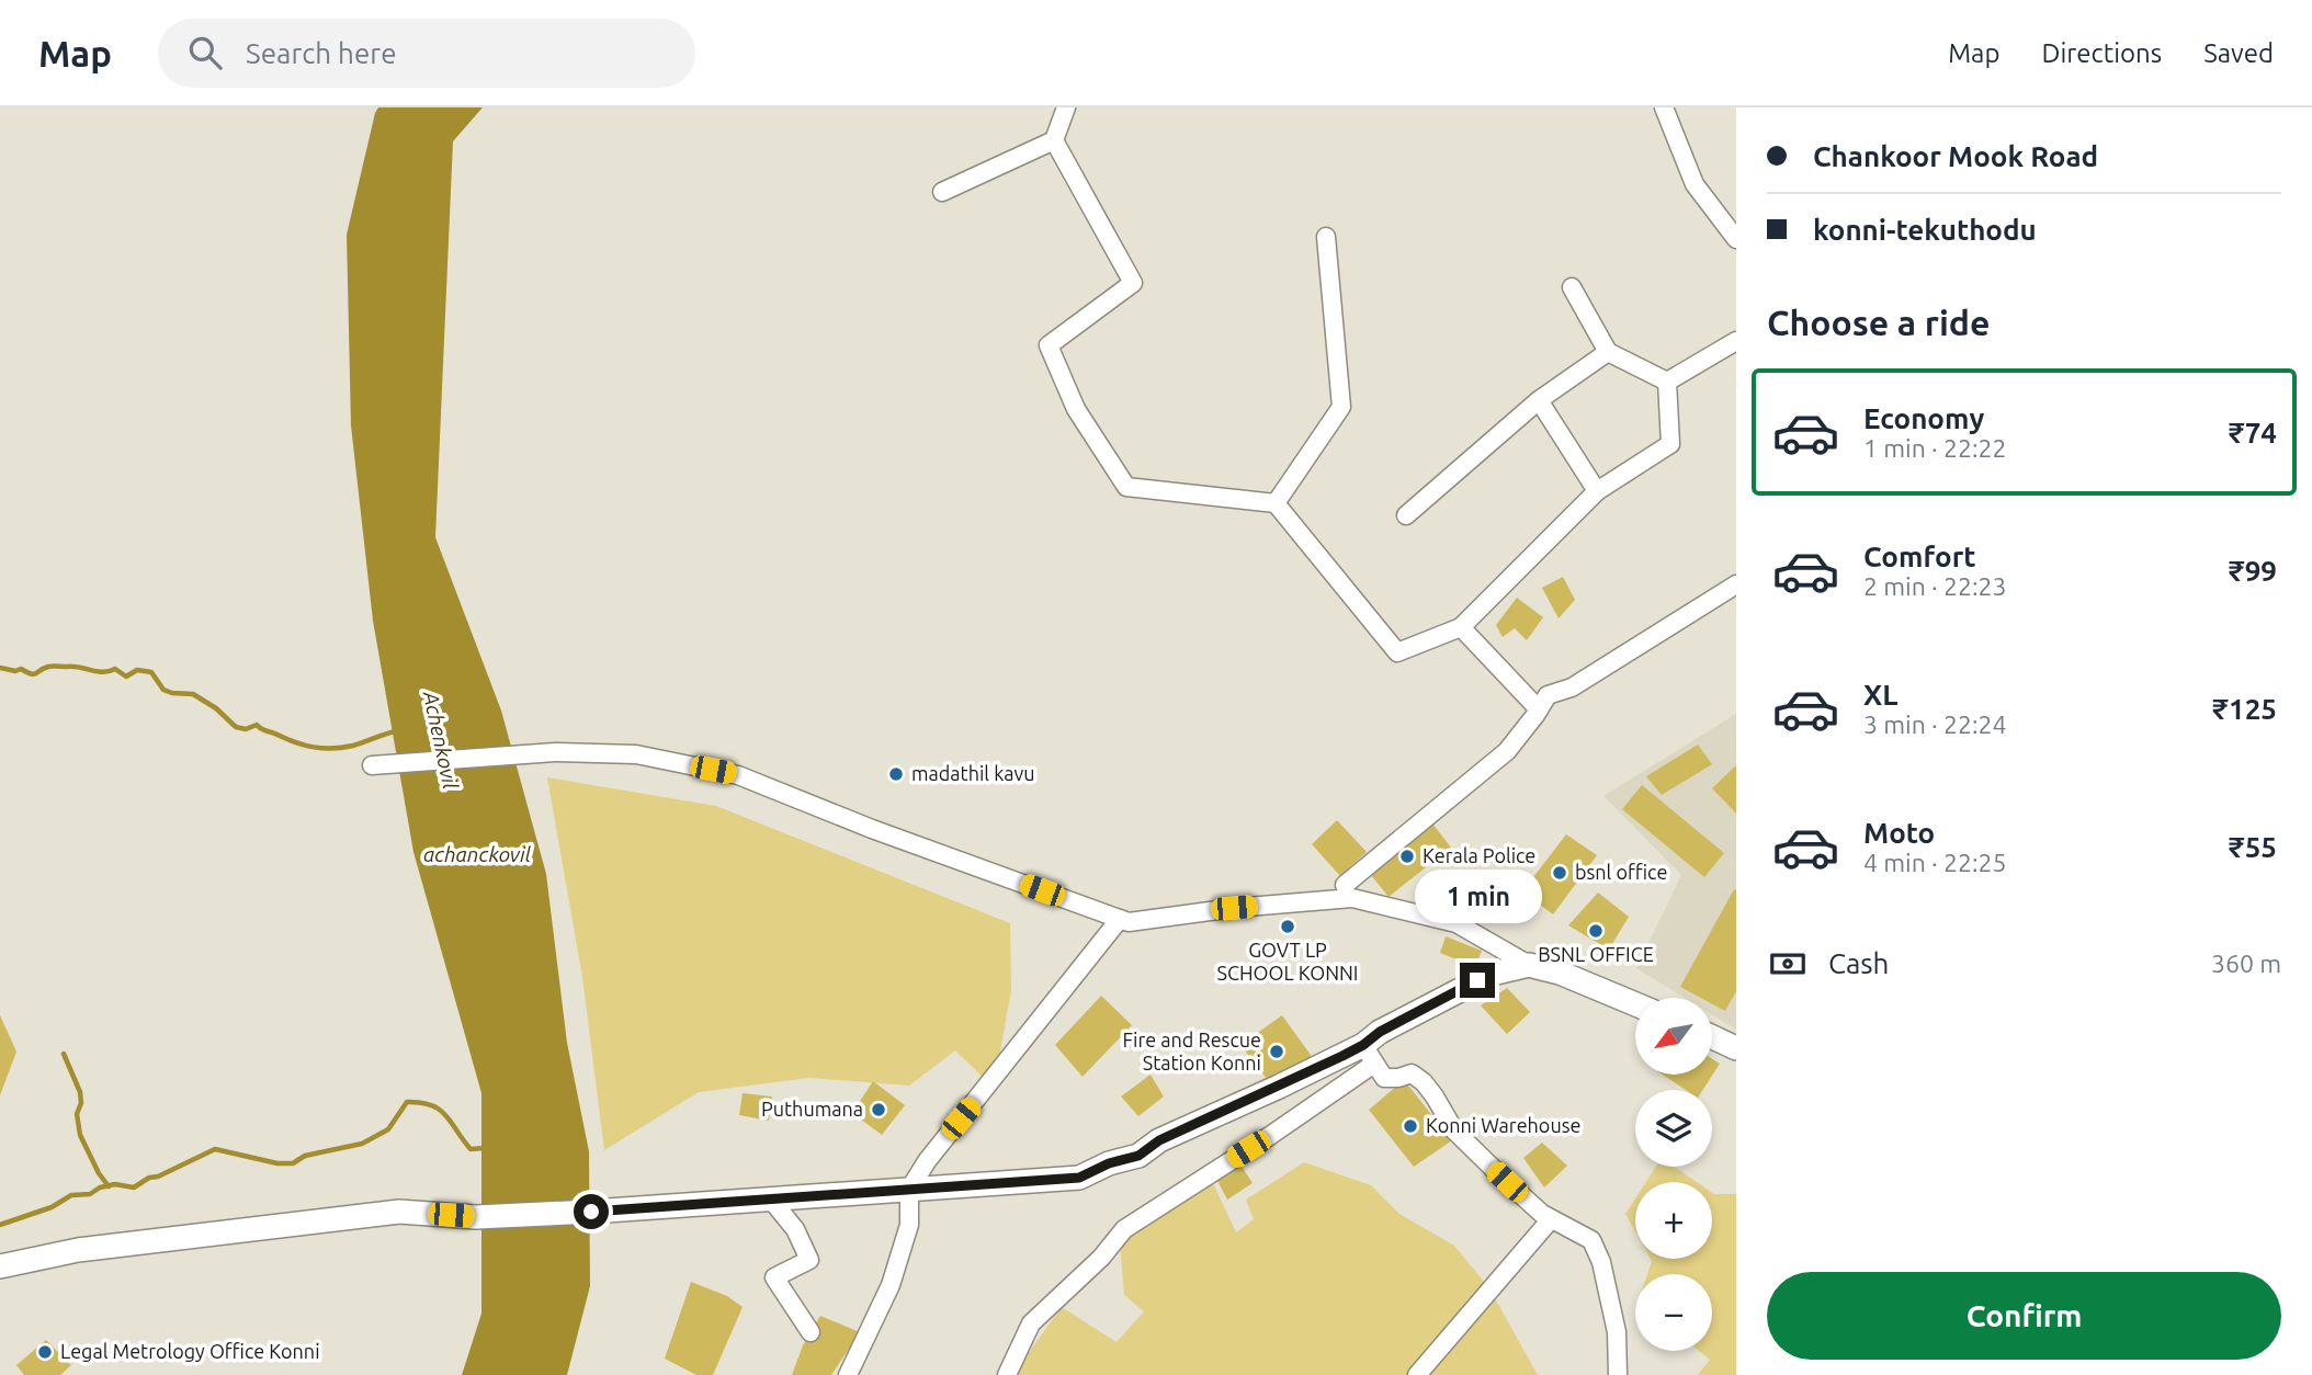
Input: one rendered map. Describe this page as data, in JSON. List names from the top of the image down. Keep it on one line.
{"water":["Achenkovil","achanckovil"],"places":["madathil kavu","Kerala Police","bsnl office","GOVT LP SCHOOL KONNI","BSNL OFFICE","Fire and Rescue Station Konni","Puthumana","Konni Warehouse","Legal Metrology Office Konni"],"north":"bottom left","page":{"header":"Map","search":"Search here","nav":["Map","Directions","Saved"],"banner":["Chankoor Mook Road","konni-tekuthodu"],"heading":"Choose a ride","list":[{"name":"Economy","note":"1 min · 22:22","value":"₹74"},{"name":"Comfort","note":"2 min · 22:23","value":"₹99"},{"name":"XL","note":"3 min · 22:24","value":"₹125"},{"name":"Moto","note":"4 min · 22:25","value":"₹55"}],"bubble":"1 min","pay":["Cash","360 m"],"map_buttons":["+","−"],"buttons":"Confirm"}}
